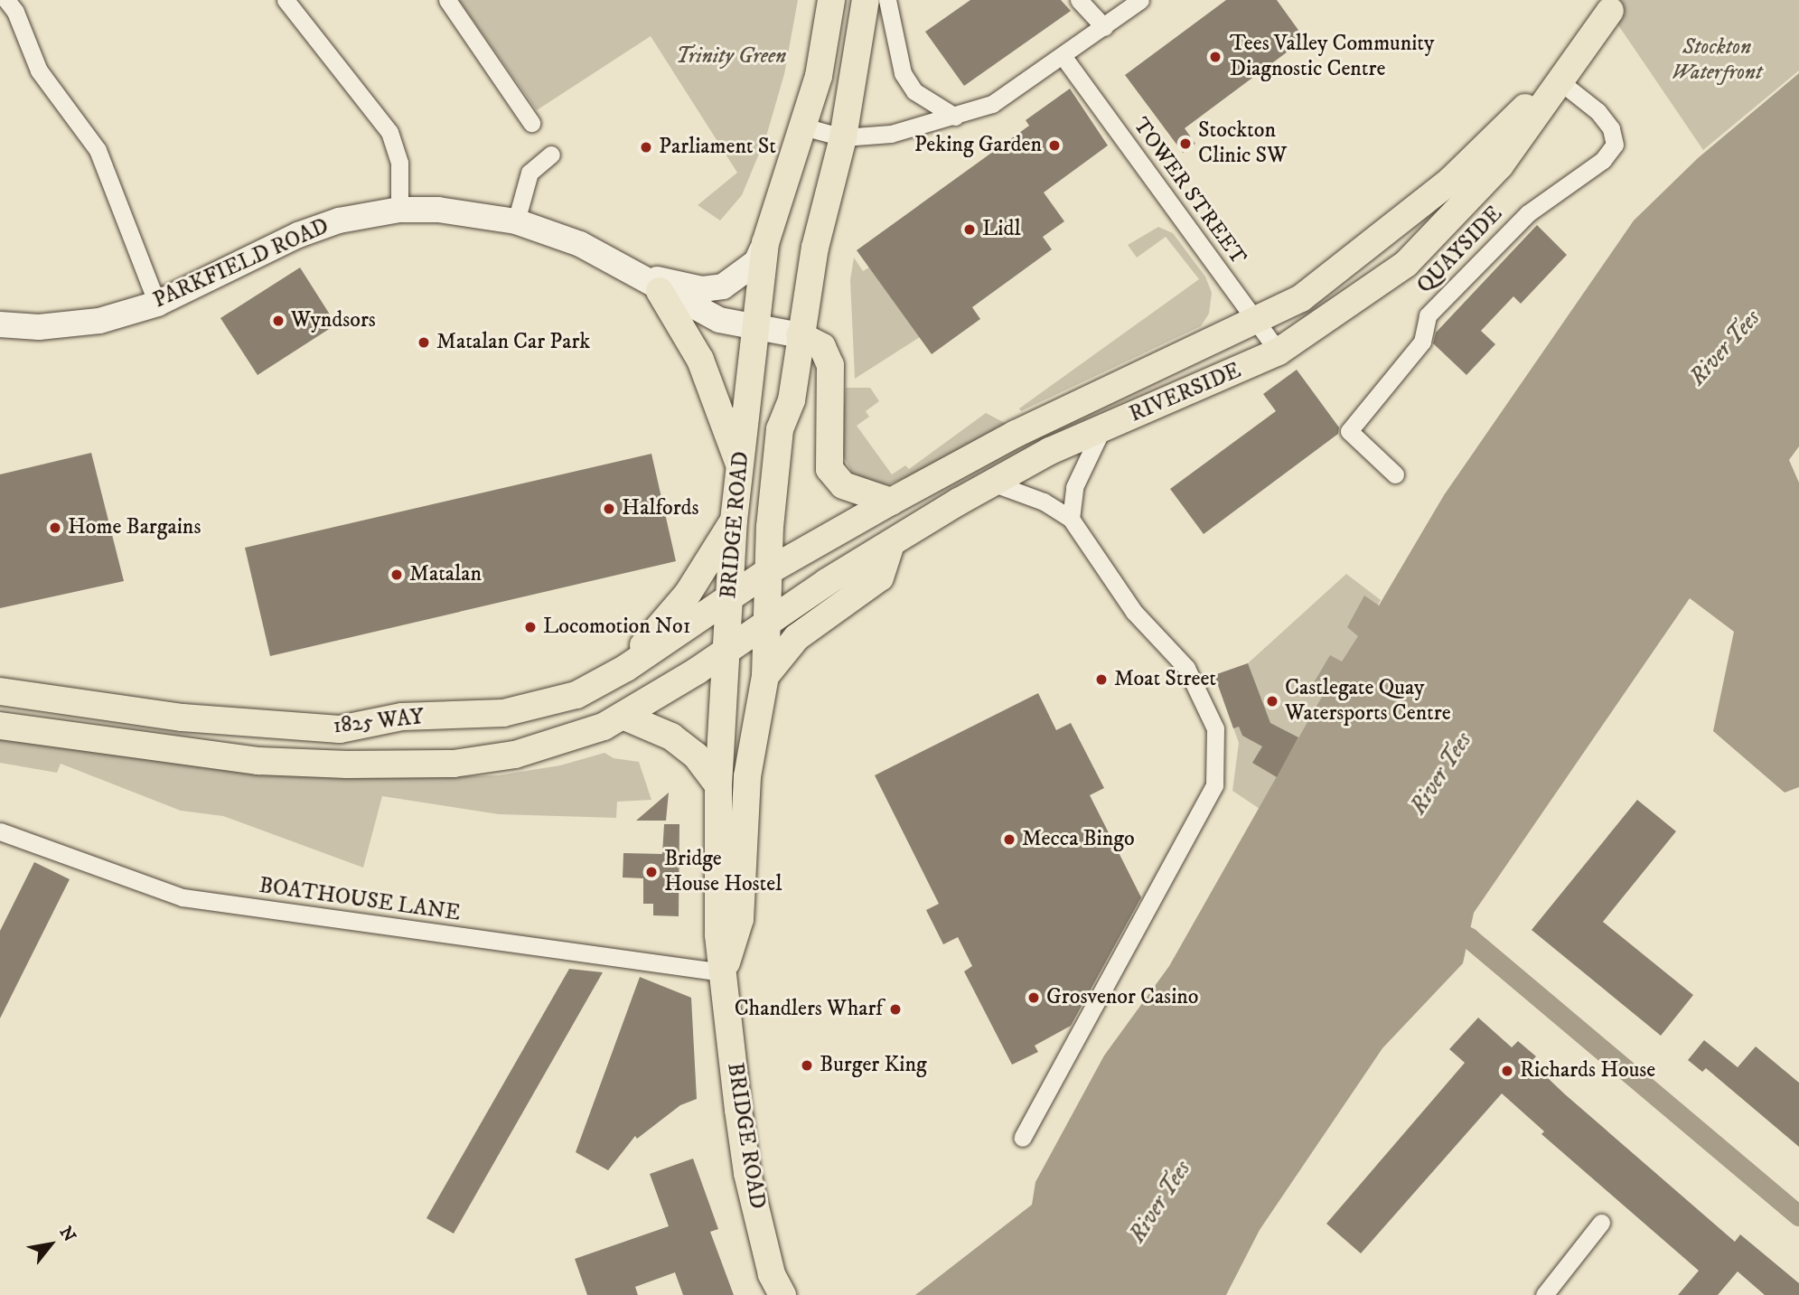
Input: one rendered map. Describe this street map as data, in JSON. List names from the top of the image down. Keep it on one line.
{"streets":{"main road":["RIVERSIDE","BRIDGE ROAD","1825 WAY"],"street":["TOWER STREET","QUAYSIDE","PARKFIELD ROAD","BOATHOUSE LANE"]},"crossings":[["TOWER STREET","RIVERSIDE"],["QUAYSIDE","RIVERSIDE"],["PARKFIELD ROAD","BRIDGE ROAD"],["RIVERSIDE","BRIDGE ROAD"],["RIVERSIDE","1825 WAY"],["BRIDGE ROAD","1825 WAY"],["BRIDGE ROAD","BOATHOUSE LANE"]],"water":["River Tees"],"parks":["Stockton Waterfront","Trinity Green"],"places":["Tees Valley Community Diagnostic Centre","Stockton Clinic SW","Peking Garden","Parliament St","Lidl","Wyndsors","Matalan Car Park","Halfords","Home Bargains","Matalan","Locomotion No1","Moat Street","Castlegate Quay Watersports Centre","Mecca Bingo","Bridge House Hostel","Grosvenor Casino","Chandlers Wharf","Burger King","Richards House"],"north":"top right"}
